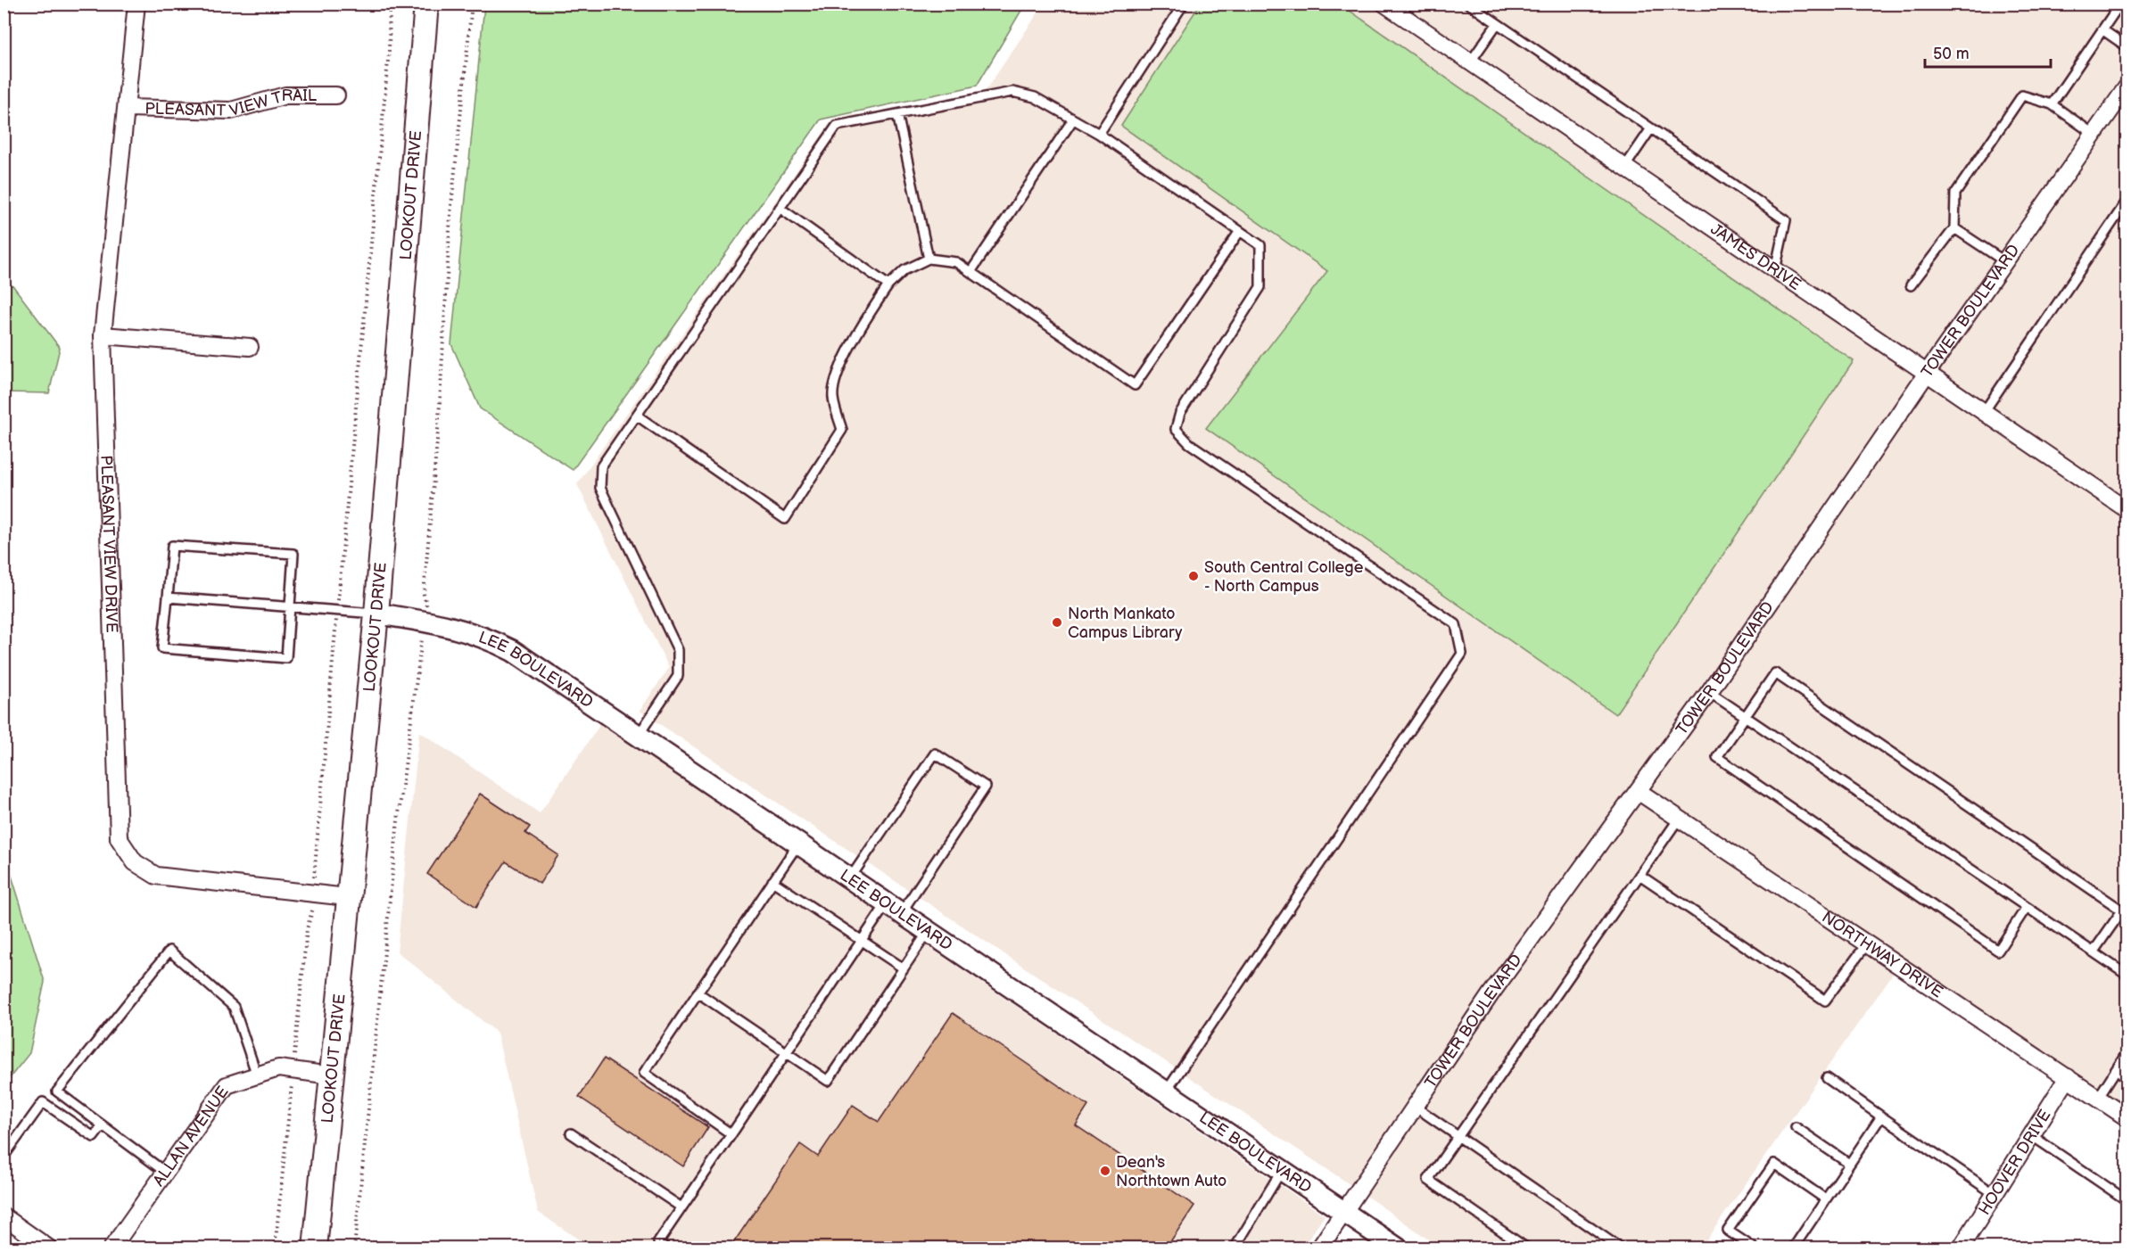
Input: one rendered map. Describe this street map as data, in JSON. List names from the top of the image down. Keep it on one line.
{"streets":{"main road":["LOOKOUT DRIVE"],"street":["PLEASANT VIEW TRAIL","JAMES DRIVE","TOWER BOULEVARD","PLEASANT VIEW DRIVE","LEE BOULEVARD","NORTHWAY DRIVE","ALLAN AVENUE","HOOVER DRIVE"]},"crossings":[["PLEASANT VIEW TRAIL","PLEASANT VIEW DRIVE"],["LOOKOUT DRIVE","PLEASANT VIEW DRIVE"],["LOOKOUT DRIVE","LEE BOULEVARD"],["LOOKOUT DRIVE","ALLAN AVENUE"],["JAMES DRIVE","TOWER BOULEVARD"],["TOWER BOULEVARD","LEE BOULEVARD"],["TOWER BOULEVARD","NORTHWAY DRIVE"],["NORTHWAY DRIVE","HOOVER DRIVE"]],"places":["South Central College - North Campus","North Mankato Campus Library","Dean's Northtown Auto"],"scale_bar":"50 m"}
